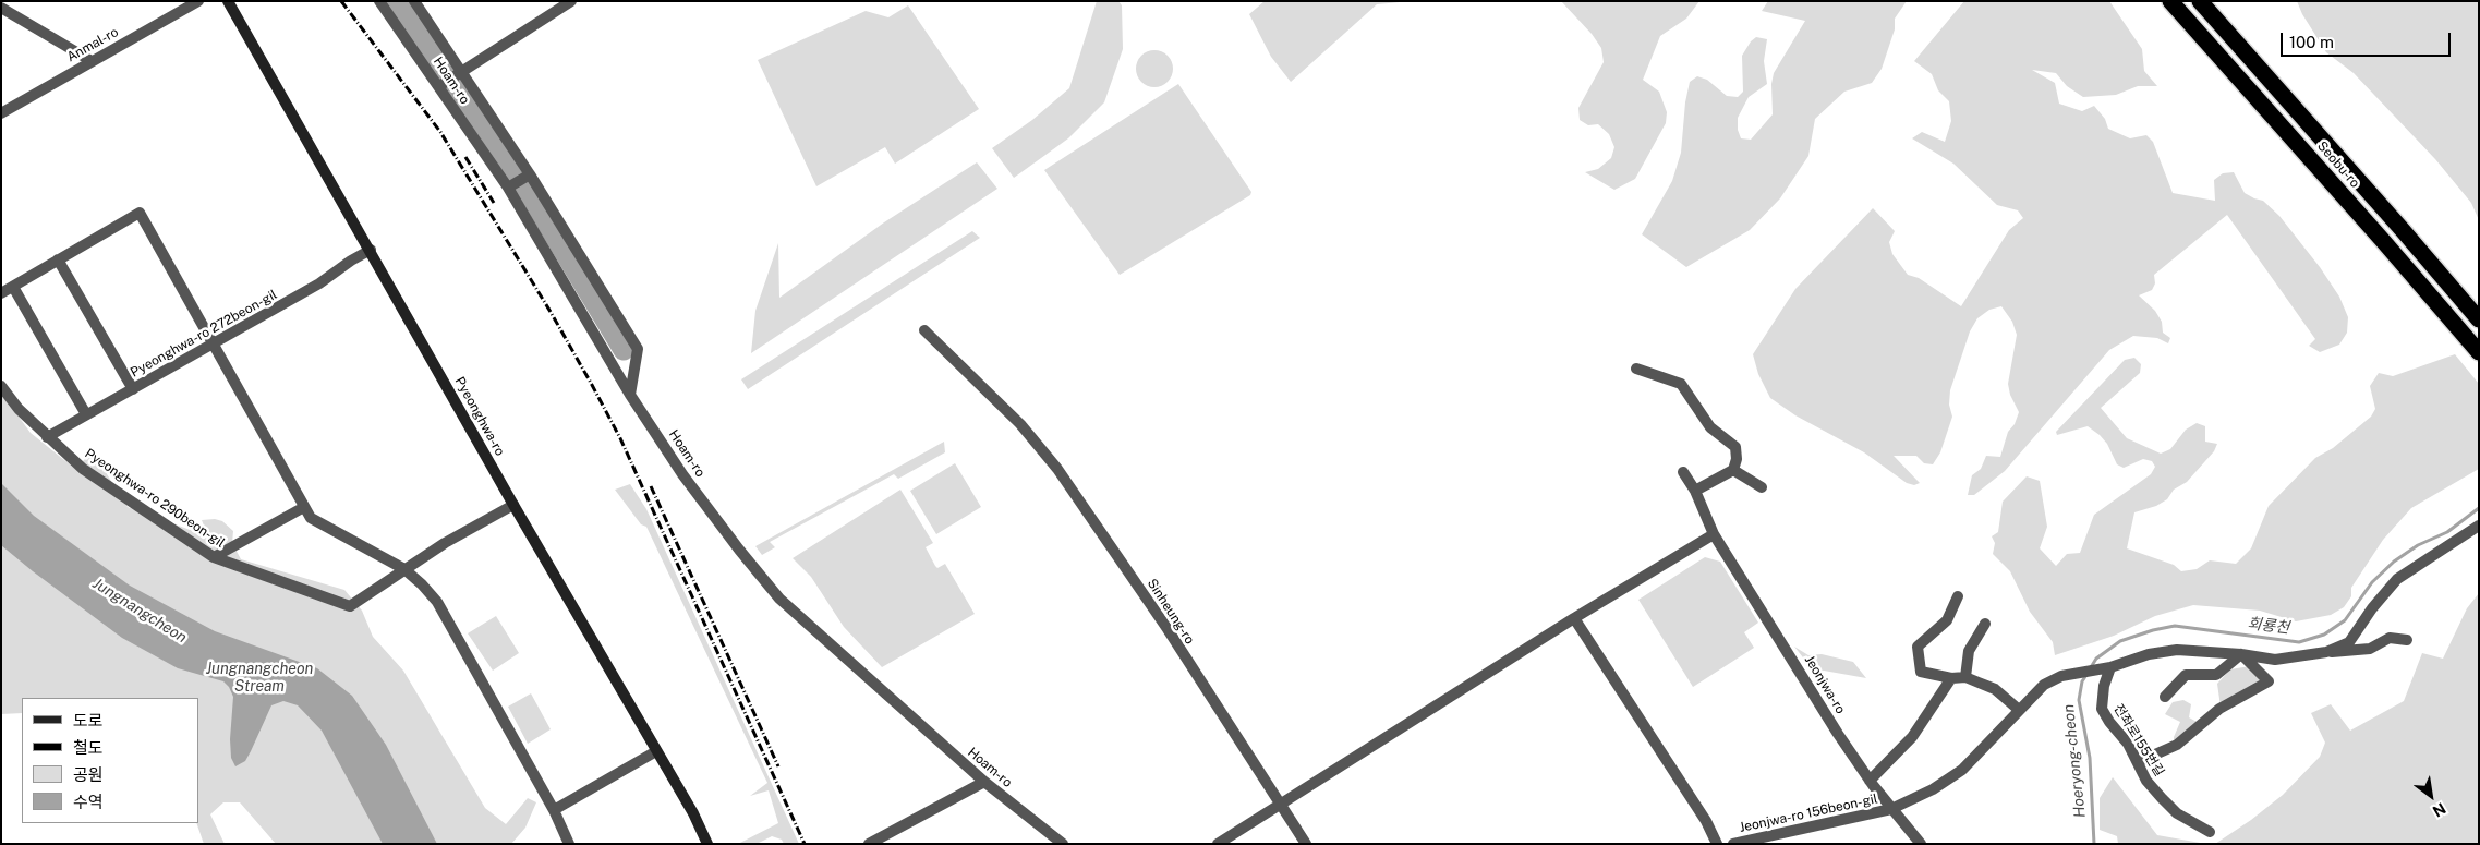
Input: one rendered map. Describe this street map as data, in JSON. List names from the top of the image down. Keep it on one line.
{"streets":{"highway":["Seobu-ro"],"main road":["Pyeonghwa-ro"],"street":["Anmal-ro","Hoam-ro","Pyeonghwa-ro 272beon-gil","Pyeonghwa-ro 290beon-gil","Sinheung-ro","Jeonjwa-ro","전좌로155번길","Jeonjwa-ro 156beon-gil"]},"crossings":[["Pyeonghwa-ro 272beon-gil","Pyeonghwa-ro"],["Pyeonghwa-ro 272beon-gil","Pyeonghwa-ro 290beon-gil"],["Pyeonghwa-ro","Pyeonghwa-ro 290beon-gil"],["Jeonjwa-ro","Jeonjwa-ro 156beon-gil"],["전좌로155번길","Jeonjwa-ro 156beon-gil"]],"water":["Jungnangcheon","회룡천","Jungnangcheon Stream","Hoeryong-cheon"],"legend":["도로","철도","공원","수역"],"scale_bar":"100 m","north":"bottom right"}
